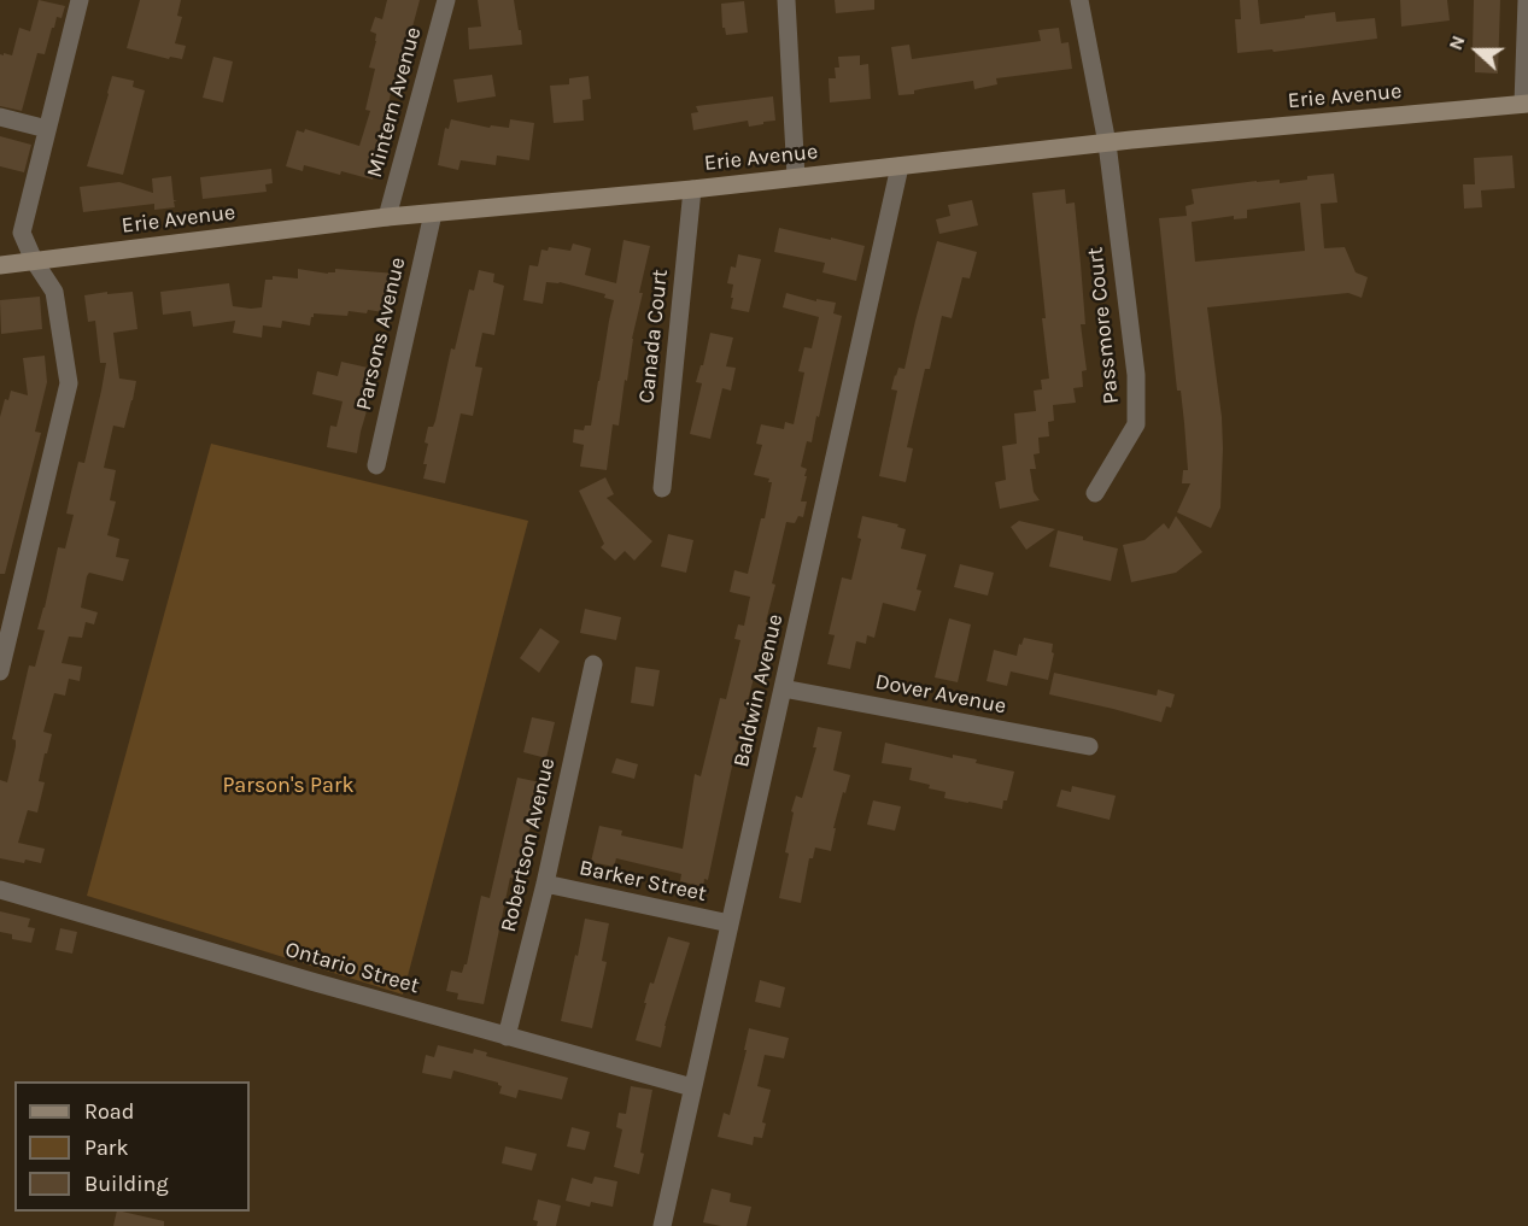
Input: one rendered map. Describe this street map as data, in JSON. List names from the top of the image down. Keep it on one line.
{"streets":{"main road":["Erie Avenue"],"street":["Mintern Avenue","Passmore Court","Parsons Avenue","Canada Court","Baldwin Avenue","Dover Avenue","Robertson Avenue","Barker Street","Ontario Street"]},"crossings":[["Erie Avenue","Mintern Avenue"],["Erie Avenue","Passmore Court"],["Erie Avenue","Parsons Avenue"],["Erie Avenue","Canada Court"],["Erie Avenue","Baldwin Avenue"],["Baldwin Avenue","Dover Avenue"],["Baldwin Avenue","Barker Street"],["Baldwin Avenue","Ontario Street"],["Robertson Avenue","Barker Street"],["Robertson Avenue","Ontario Street"]],"parks":["Parson's Park"],"legend":["Road","Park","Building"],"north":"left"}
